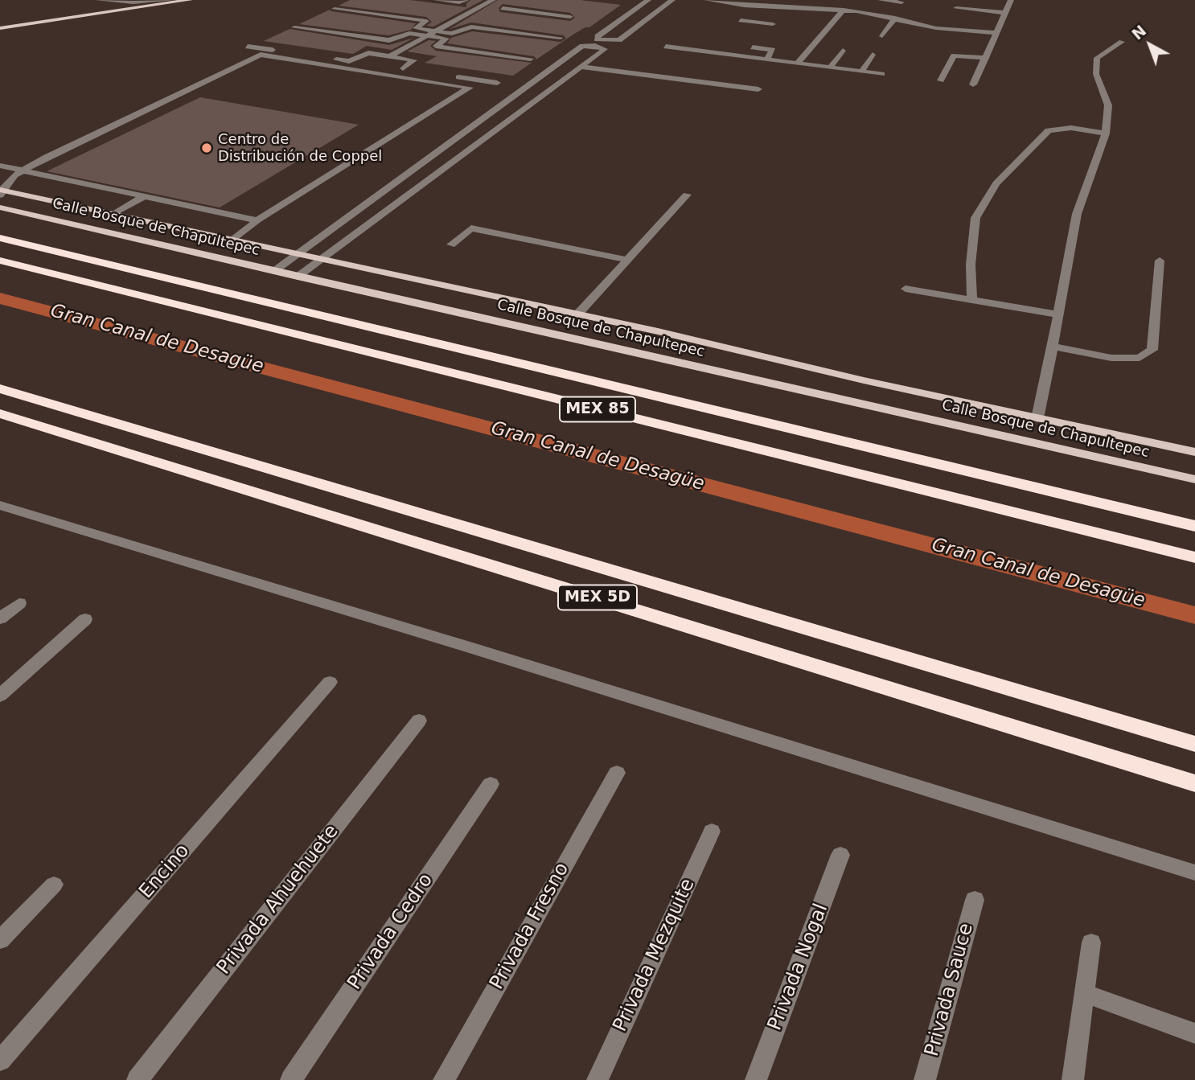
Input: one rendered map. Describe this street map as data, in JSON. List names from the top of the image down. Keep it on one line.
{"streets":{"highway":["MEX 85","MEX 5D"],"main road":["Calle Bosque de Chapultepec"],"street":["Encino","Privada Ahuehuete","Privada Fresno","Privada Cedro","Privada Mezquite","Privada Nogal","Privada Sauce"]},"water":["Gran Canal de Desagüe"],"places":["Centro de Distribución de Coppel"],"north":"top left"}
